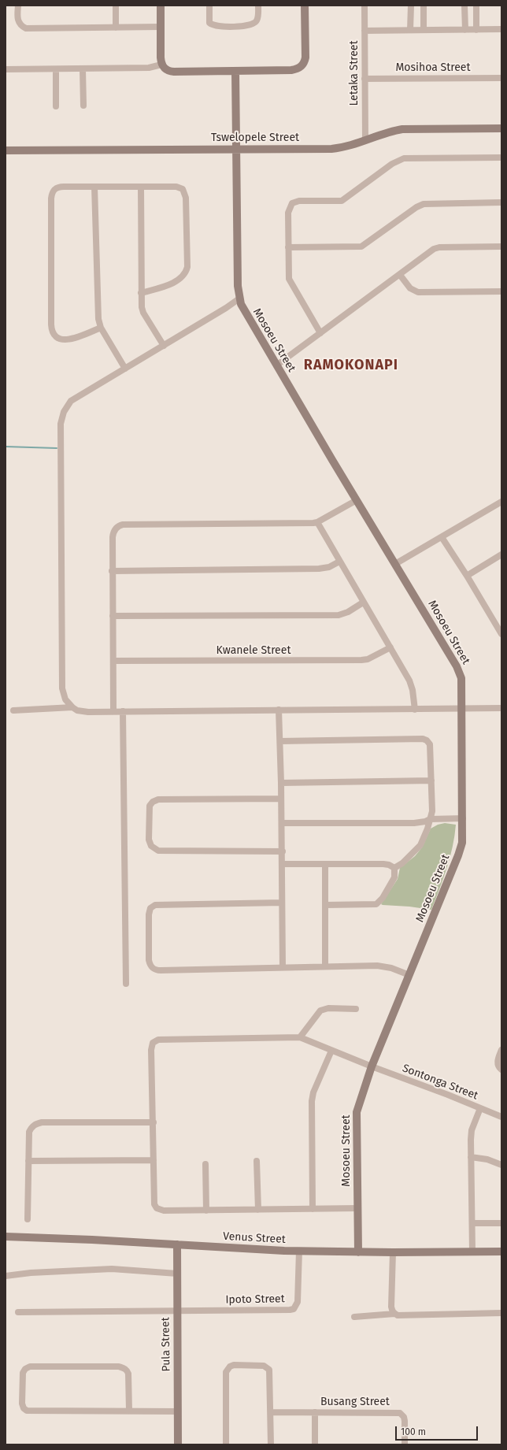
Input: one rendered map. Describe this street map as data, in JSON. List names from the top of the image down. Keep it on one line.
{"streets":{"street":["Mosihoa Street","Letaka Street","Tswelopele Street","Mosoeu Street","Kwanele Street","Sontonga Street","Venus Street","Ipoto Street","Pula Street","Busang Street"]},"crossings":[["Mosihoa Street","Letaka Street"],["Letaka Street","Tswelopele Street"],["Tswelopele Street","Mosoeu Street"],["Mosoeu Street","Sontonga Street"],["Mosoeu Street","Venus Street"],["Venus Street","Ipoto Street"],["Venus Street","Pula Street"],["Ipoto Street","Pula Street"]],"districts":["RAMOKONAPI"],"scale_bar":"100 m"}
